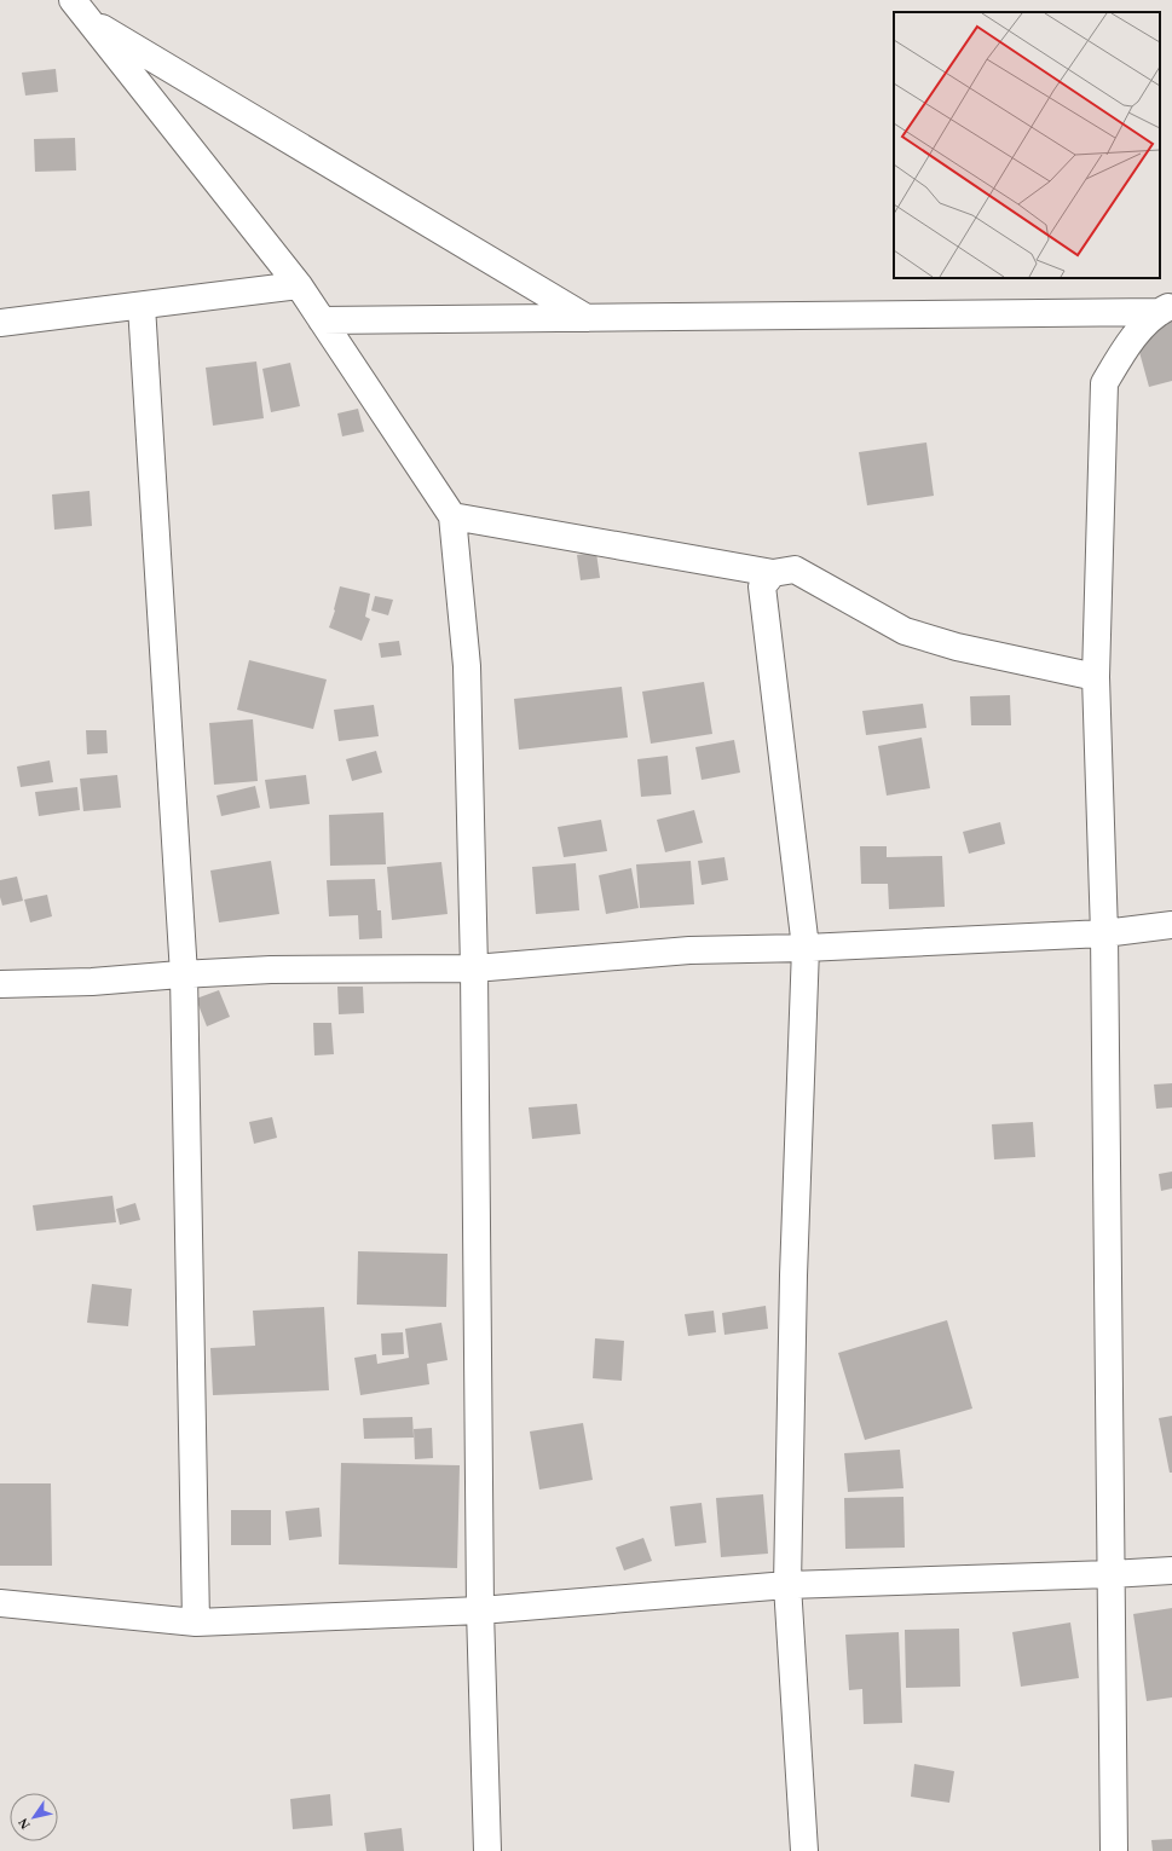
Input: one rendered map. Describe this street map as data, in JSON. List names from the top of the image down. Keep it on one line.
{"north":"bottom left"}
